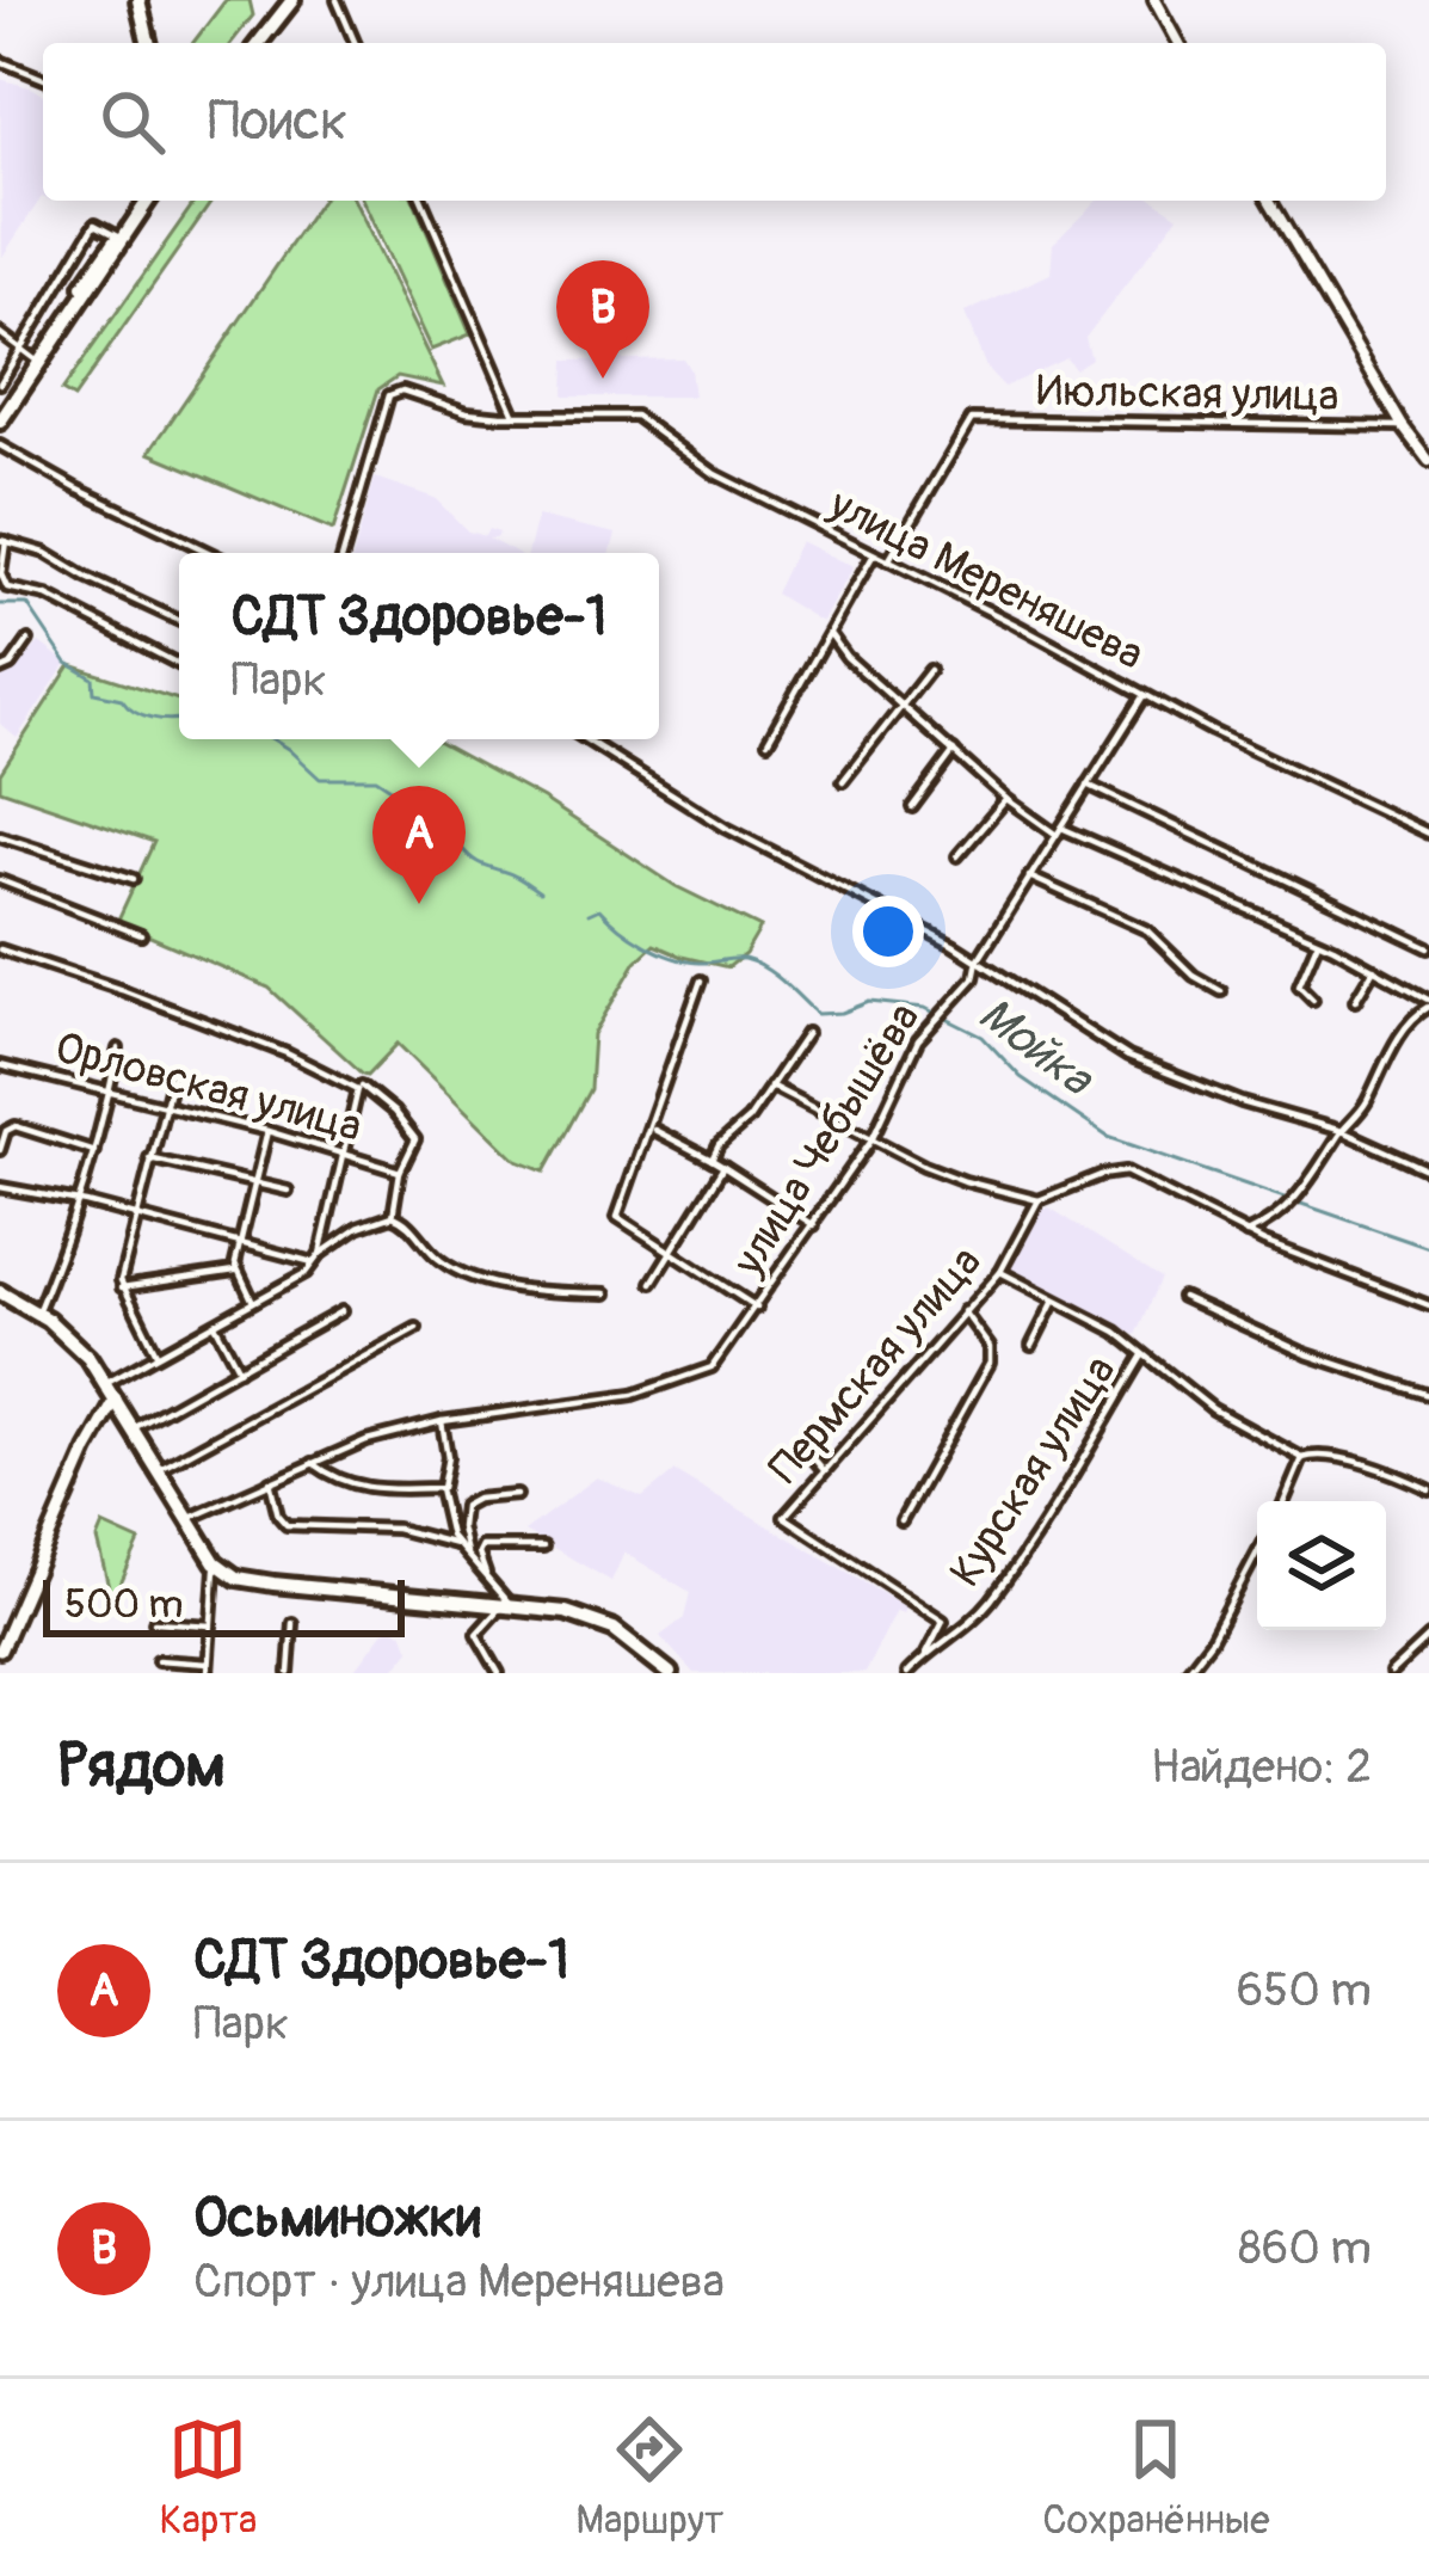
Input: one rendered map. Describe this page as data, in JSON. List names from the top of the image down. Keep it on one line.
{"streets":{"street":["Июльская улица","улица Мереняшева","Орловская улица","улица Чебышёва","Пермская улица","Курская улица"]},"crossings":[["Июльская улица","улица Мереняшева"],["улица Мереняшева","улица Чебышёва"],["Пермская улица","Курская улица"]],"water":["Мойка"],"scale_bar":"500 m","page":{"search":"Поиск","pins":["B","A"],"popup":["СДТ Здоровье-1","Парк"],"scale":"500 m","heading":["Рядом","Найдено: 2"],"list":[{"mark":"A","name":"СДТ Здоровье-1","note":"Парк","value":"650 m"},{"mark":"B","name":"Осьминожки","note":"Спорт · улица Мереняшева","value":"860 m"}],"nav":["Карта","Маршрут","Сохранённые"]}}
